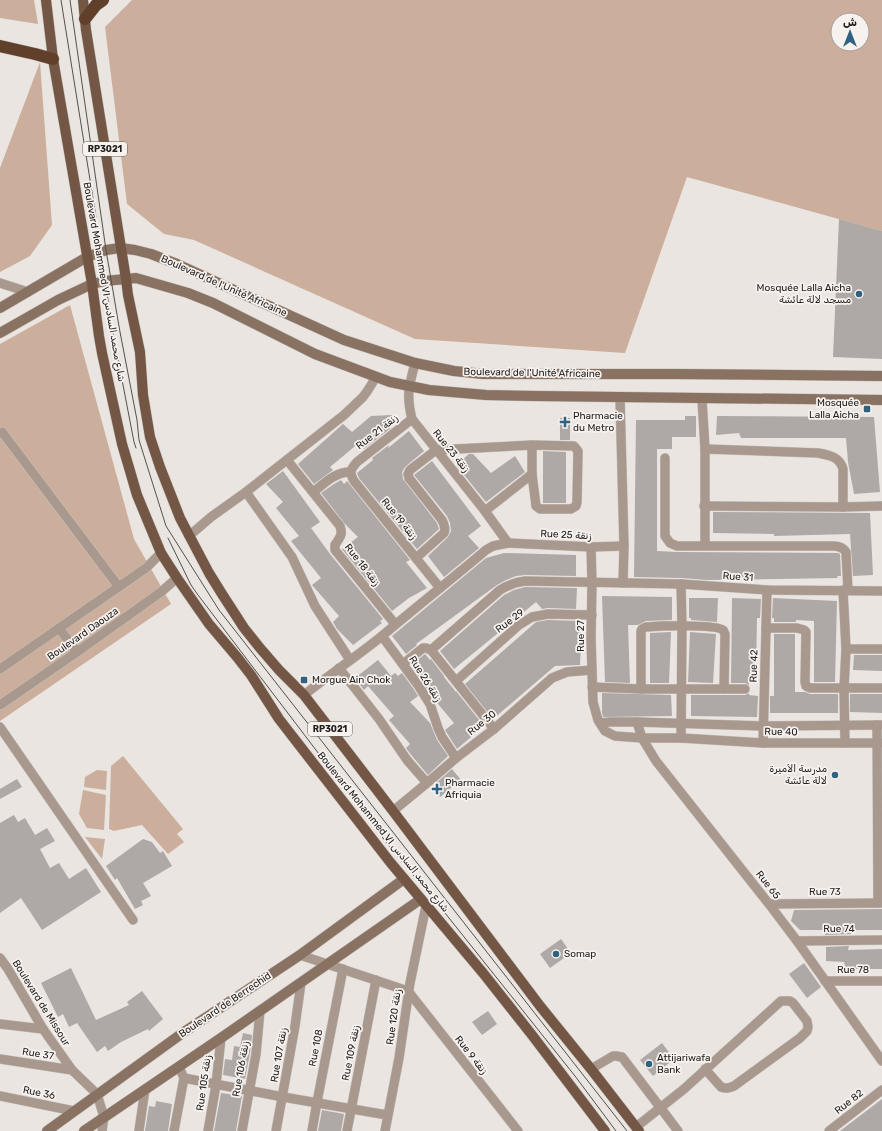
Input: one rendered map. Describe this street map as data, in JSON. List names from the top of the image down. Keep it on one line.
{"streets":{"main road":["RP3021","Boulevard Mohammed VI شارع محمد السادس","Boulevard de l'Unité Africaine","Boulevard de Berrechid"],"street":["Rue 21 زنقة","Rue 23 زنقة","Rue 19 زنقة","Rue 25 زنقة","Rue 18 زنقة","Rue 31","Rue 29","Boulevard Daouza","Rue 27","Rue 42","Rue 26 زنقة","Rue 30","Rue 40","Rue 65","Rue 73","Rue 74","Rue 78","Boulevard de Missour","Rue 120 زنقة","Rue 108","Rue 109 زنقة","Rue 37","Rue 107 زنقة","Rue 9 زنقة","Rue 106 زنقة","Rue 105 زنقة","Rue 36","Rue 82"]},"crossings":[["Boulevard Mohammed VI شارع محمد السادس","Boulevard de l'Unité Africaine"],["Boulevard Mohammed VI شارع محمد السادس","Rue 25 زنقة"],["Boulevard Mohammed VI شارع محمد السادس","Boulevard Daouza"],["Boulevard Mohammed VI شارع محمد السادس","Rue 30"],["Boulevard Mohammed VI شارع محمد السادس","Boulevard de Berrechid"],["Boulevard Mohammed VI شارع محمد السادس","Rue 120 زنقة"],["Boulevard de l'Unité Africaine","Rue 23 زنقة"],["Rue 21 زنقة","Rue 23 زنقة"],["Rue 21 زنقة","Rue 19 زنقة"],["Rue 23 زنقة","Rue 25 زنقة"],["Rue 19 زنقة","Rue 25 زنقة"],["Rue 25 زنقة","Rue 18 زنقة"],["Rue 25 زنقة","Rue 27"],["Rue 25 زنقة","Rue 26 زنقة"],["Rue 31","Rue 27"],["Rue 31","Rue 42"],["Rue 29","Rue 27"],["Rue 27","Rue 30"],["Rue 27","Rue 40"],["Rue 42","Rue 40"],["Rue 26 زنقة","Rue 30"],["Rue 40","Rue 65"],["Rue 65","Rue 73"],["Rue 65","Rue 74"],["Rue 65","Rue 78"],["Boulevard de Missour","Boulevard de Berrechid"],["Boulevard de Missour","Rue 37"],["Boulevard de Berrechid","Rue 36"],["Rue 120 زنقة","Rue 9 زنقة"]],"places":{"other":["Mosquée Lalla Aicha مسجد لالة عائشة","مدرسة الأميرة لالة عائشة","Somap","Attijariwafa Bank"],"transit":["Mosquée Lalla Aicha","Morgue Ain Chok"],"health":["Pharmacie du Metro","Pharmacie Afriquia"]},"north":"top"}
